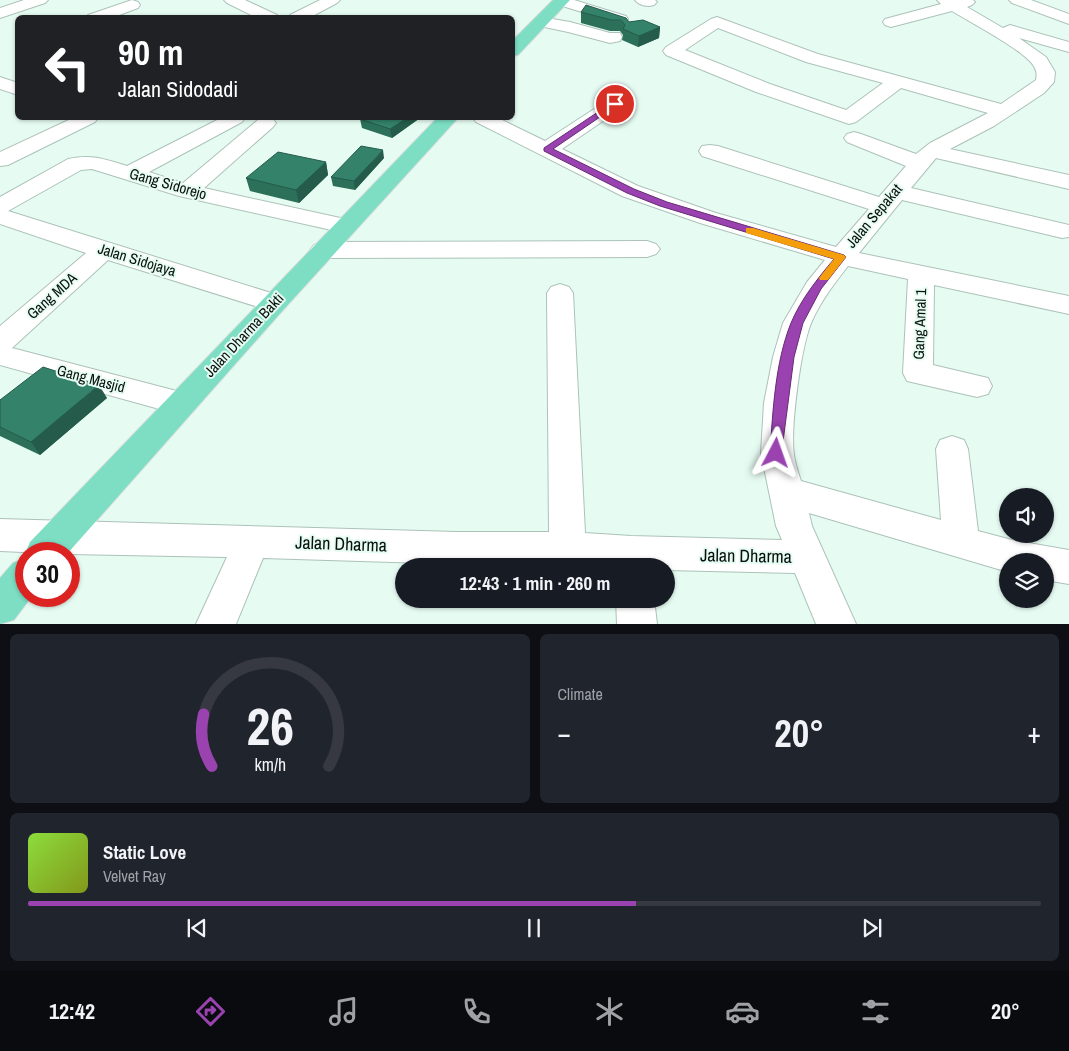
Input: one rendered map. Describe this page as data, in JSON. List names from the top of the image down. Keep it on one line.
{"streets":{"main road":["Jalan Dharma Bakti"],"street":["Gang Sidorejo","Jalan Sepakat","Jalan Sidojaya","Gang MDA","Gang Amal 1","Gang Masjid","Jalan Dharma"]},"crossings":[["Gang Sidorejo","Jalan Dharma Bakti"],["Jalan Sepakat","Jalan Dharma"],["Jalan Sidojaya","Gang MDA"],["Jalan Sidojaya","Jalan Dharma Bakti"],["Jalan Dharma Bakti","Gang Masjid"]],"page":{"turn":["90 m","Jalan Sidodadi"],"limit":"30","trip":"12:43 · 1 min · 260 m","tile":"Climate","heat":["−","20°","+"],"song":["Static Love","Velvet Ray"],"tabs":["12:42","20°"],"gauge":["26","km/h"]}}
